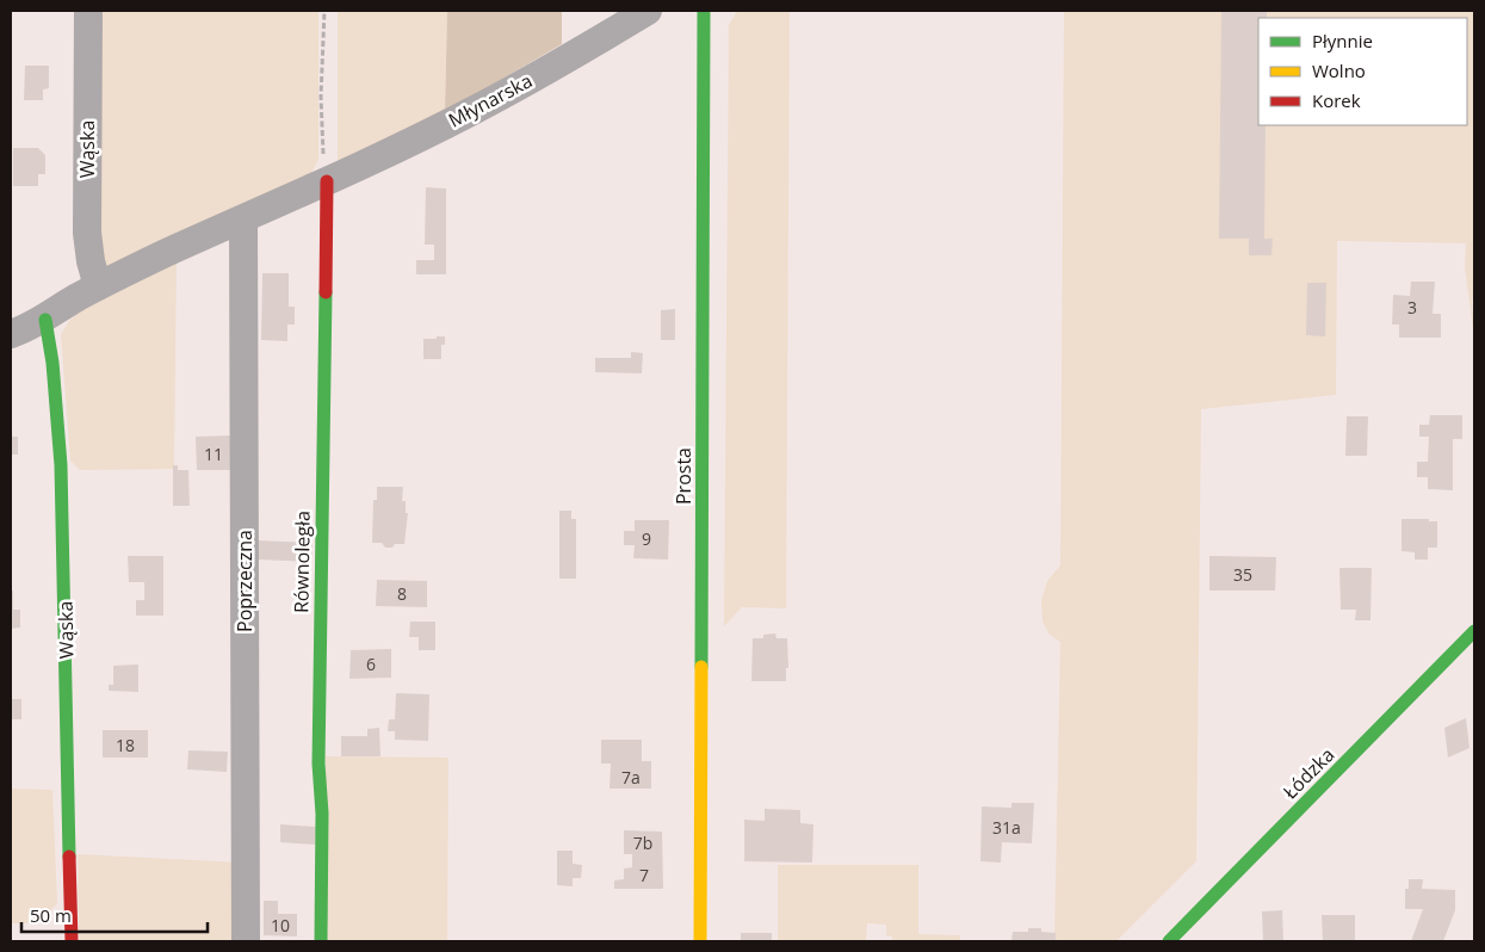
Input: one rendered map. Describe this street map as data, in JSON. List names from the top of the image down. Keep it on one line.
{"streets":{"street":["Młynarska","Wąska","Prosta","Równoległa","Poprzeczna","Łódzka"]},"crossings":[["Młynarska","Wąska"],["Młynarska","Równoległa"],["Młynarska","Poprzeczna"]],"house_numbers":["3","11","9","35","8","6","18","7a","31a","7b","7","10"],"legend":["Płynnie","Wolno","Korek"],"scale_bar":"50 m"}
